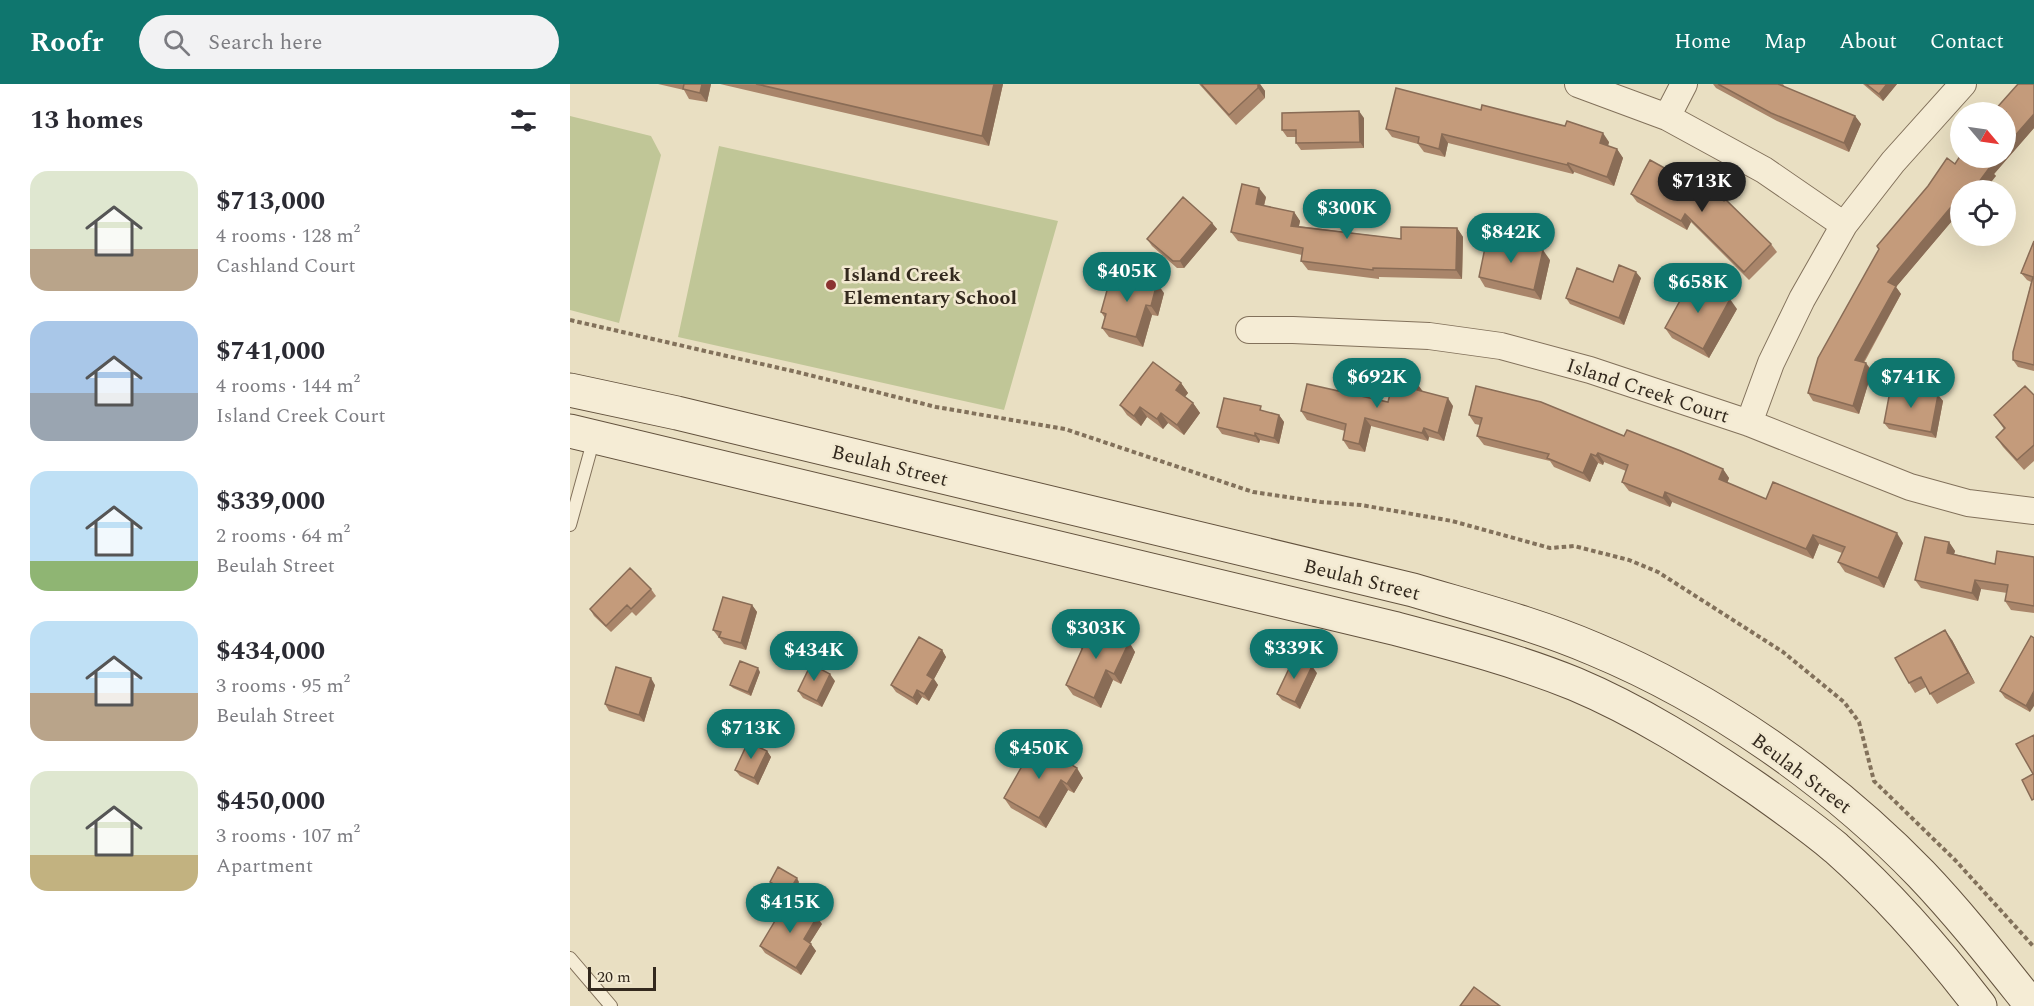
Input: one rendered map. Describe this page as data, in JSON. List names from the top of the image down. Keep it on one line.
{"streets":{"main road":["Beulah Street"],"street":["Island Creek Court"]},"places":["Island Creek Elementary School"],"scale_bar":"20 m","north":"bottom right","page":{"header":"Roofr","search":"Search here","nav":["Home","Map","About","Contact"],"heading":"13 homes","list":[{"name":"$713,000","note":"4 rooms · 128 m² · Cashland Court"},{"name":"$741,000","note":"4 rooms · 144 m² · Island Creek Court"},{"name":"$339,000","note":"2 rooms · 64 m² · Beulah Street"},{"name":"$434,000","note":"3 rooms · 95 m² · Beulah Street"},{"name":"$450,000","note":"3 rooms · 107 m² · Apartment"}],"price":["$713K","$300K","$842K","$405K","$658K","$692K","$741K","$303K","$339K","$434K","$713K","$450K","$415K"],"scale":"20 m"}}
